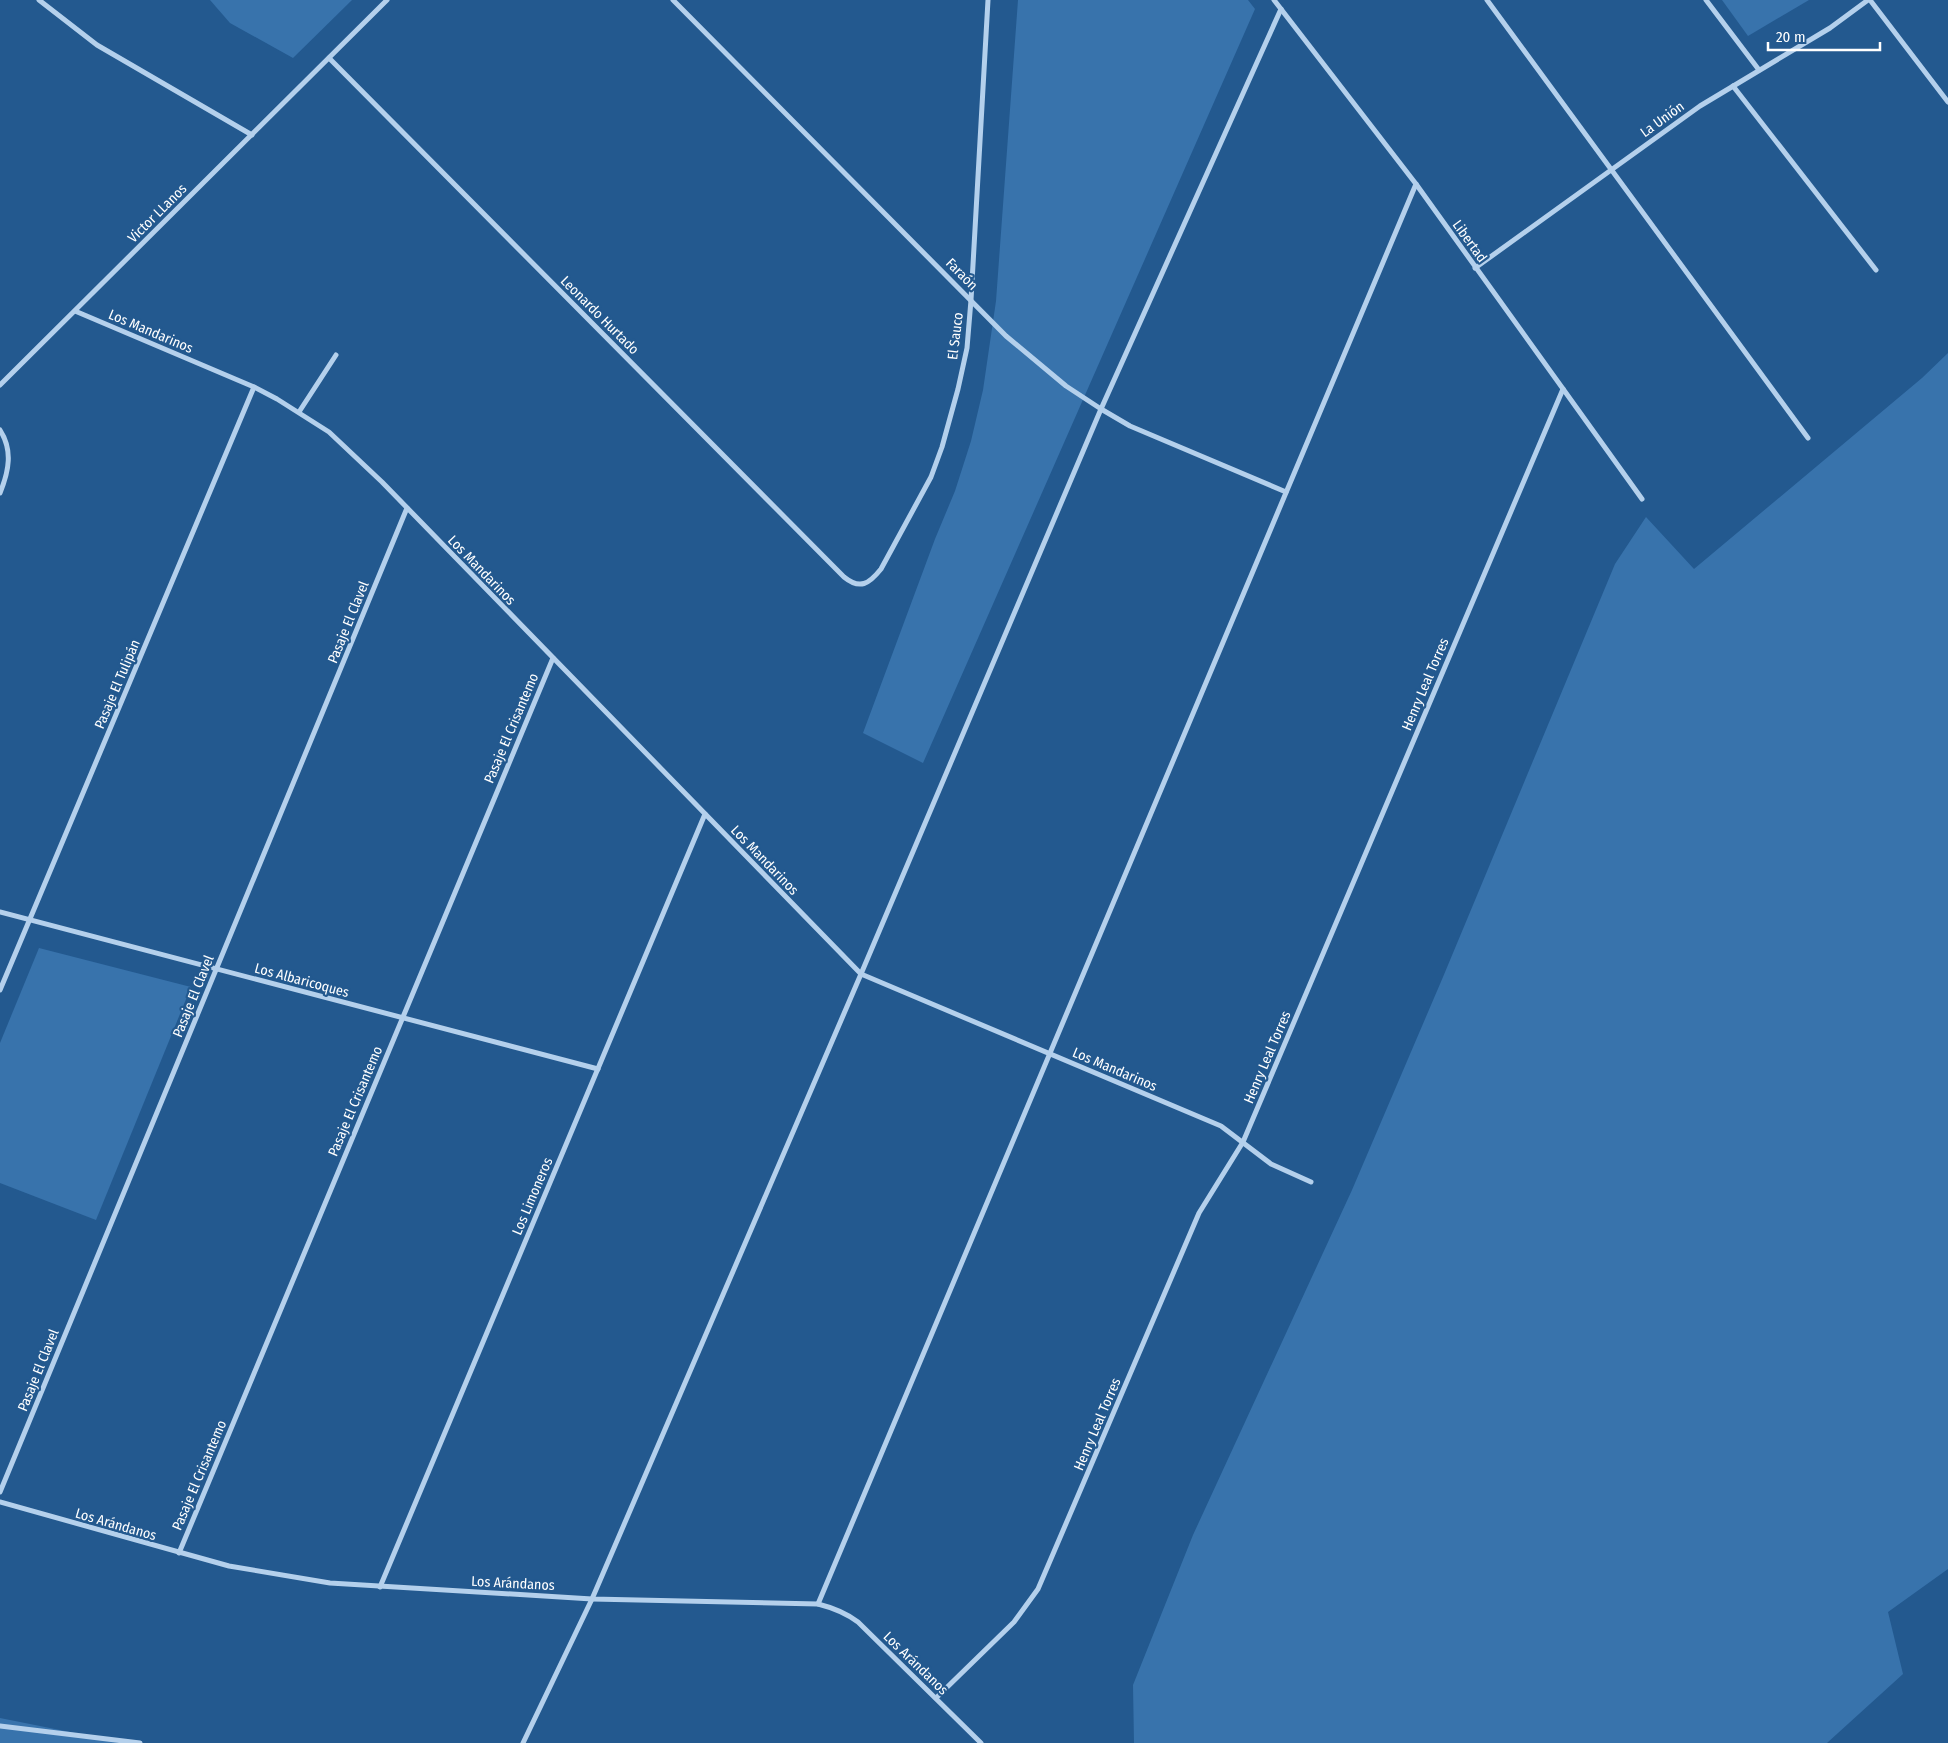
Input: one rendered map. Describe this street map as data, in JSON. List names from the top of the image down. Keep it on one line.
{"streets":{"street":["La Unión","Victor LLanos","Libertad","Faraón","Leonardo Hurtado","Los Mandarinos","El Sauco","Pasaje El Clavel","Pasaje El Tulipán","Henry Leal Torres","Pasaje El Crisantemo","Los Albaricoques","Los Limoneros","Los Arándanos"]},"crossings":[["La Unión","Libertad"],["Victor LLanos","Leonardo Hurtado"],["Victor LLanos","Los Mandarinos"],["Libertad","Henry Leal Torres"],["Faraón","El Sauco"],["Leonardo Hurtado","El Sauco"],["Los Mandarinos","Pasaje El Clavel"],["Los Mandarinos","Pasaje El Tulipán"],["Los Mandarinos","Henry Leal Torres"],["Los Mandarinos","Pasaje El Crisantemo"],["Los Mandarinos","Los Limoneros"],["Pasaje El Clavel","Los Albaricoques"],["Pasaje El Tulipán","Los Albaricoques"],["Henry Leal Torres","Los Arándanos"],["Pasaje El Crisantemo","Los Albaricoques"],["Pasaje El Crisantemo","Los Arándanos"],["Los Albaricoques","Los Limoneros"],["Los Limoneros","Los Arándanos"]],"scale_bar":"20 m"}
